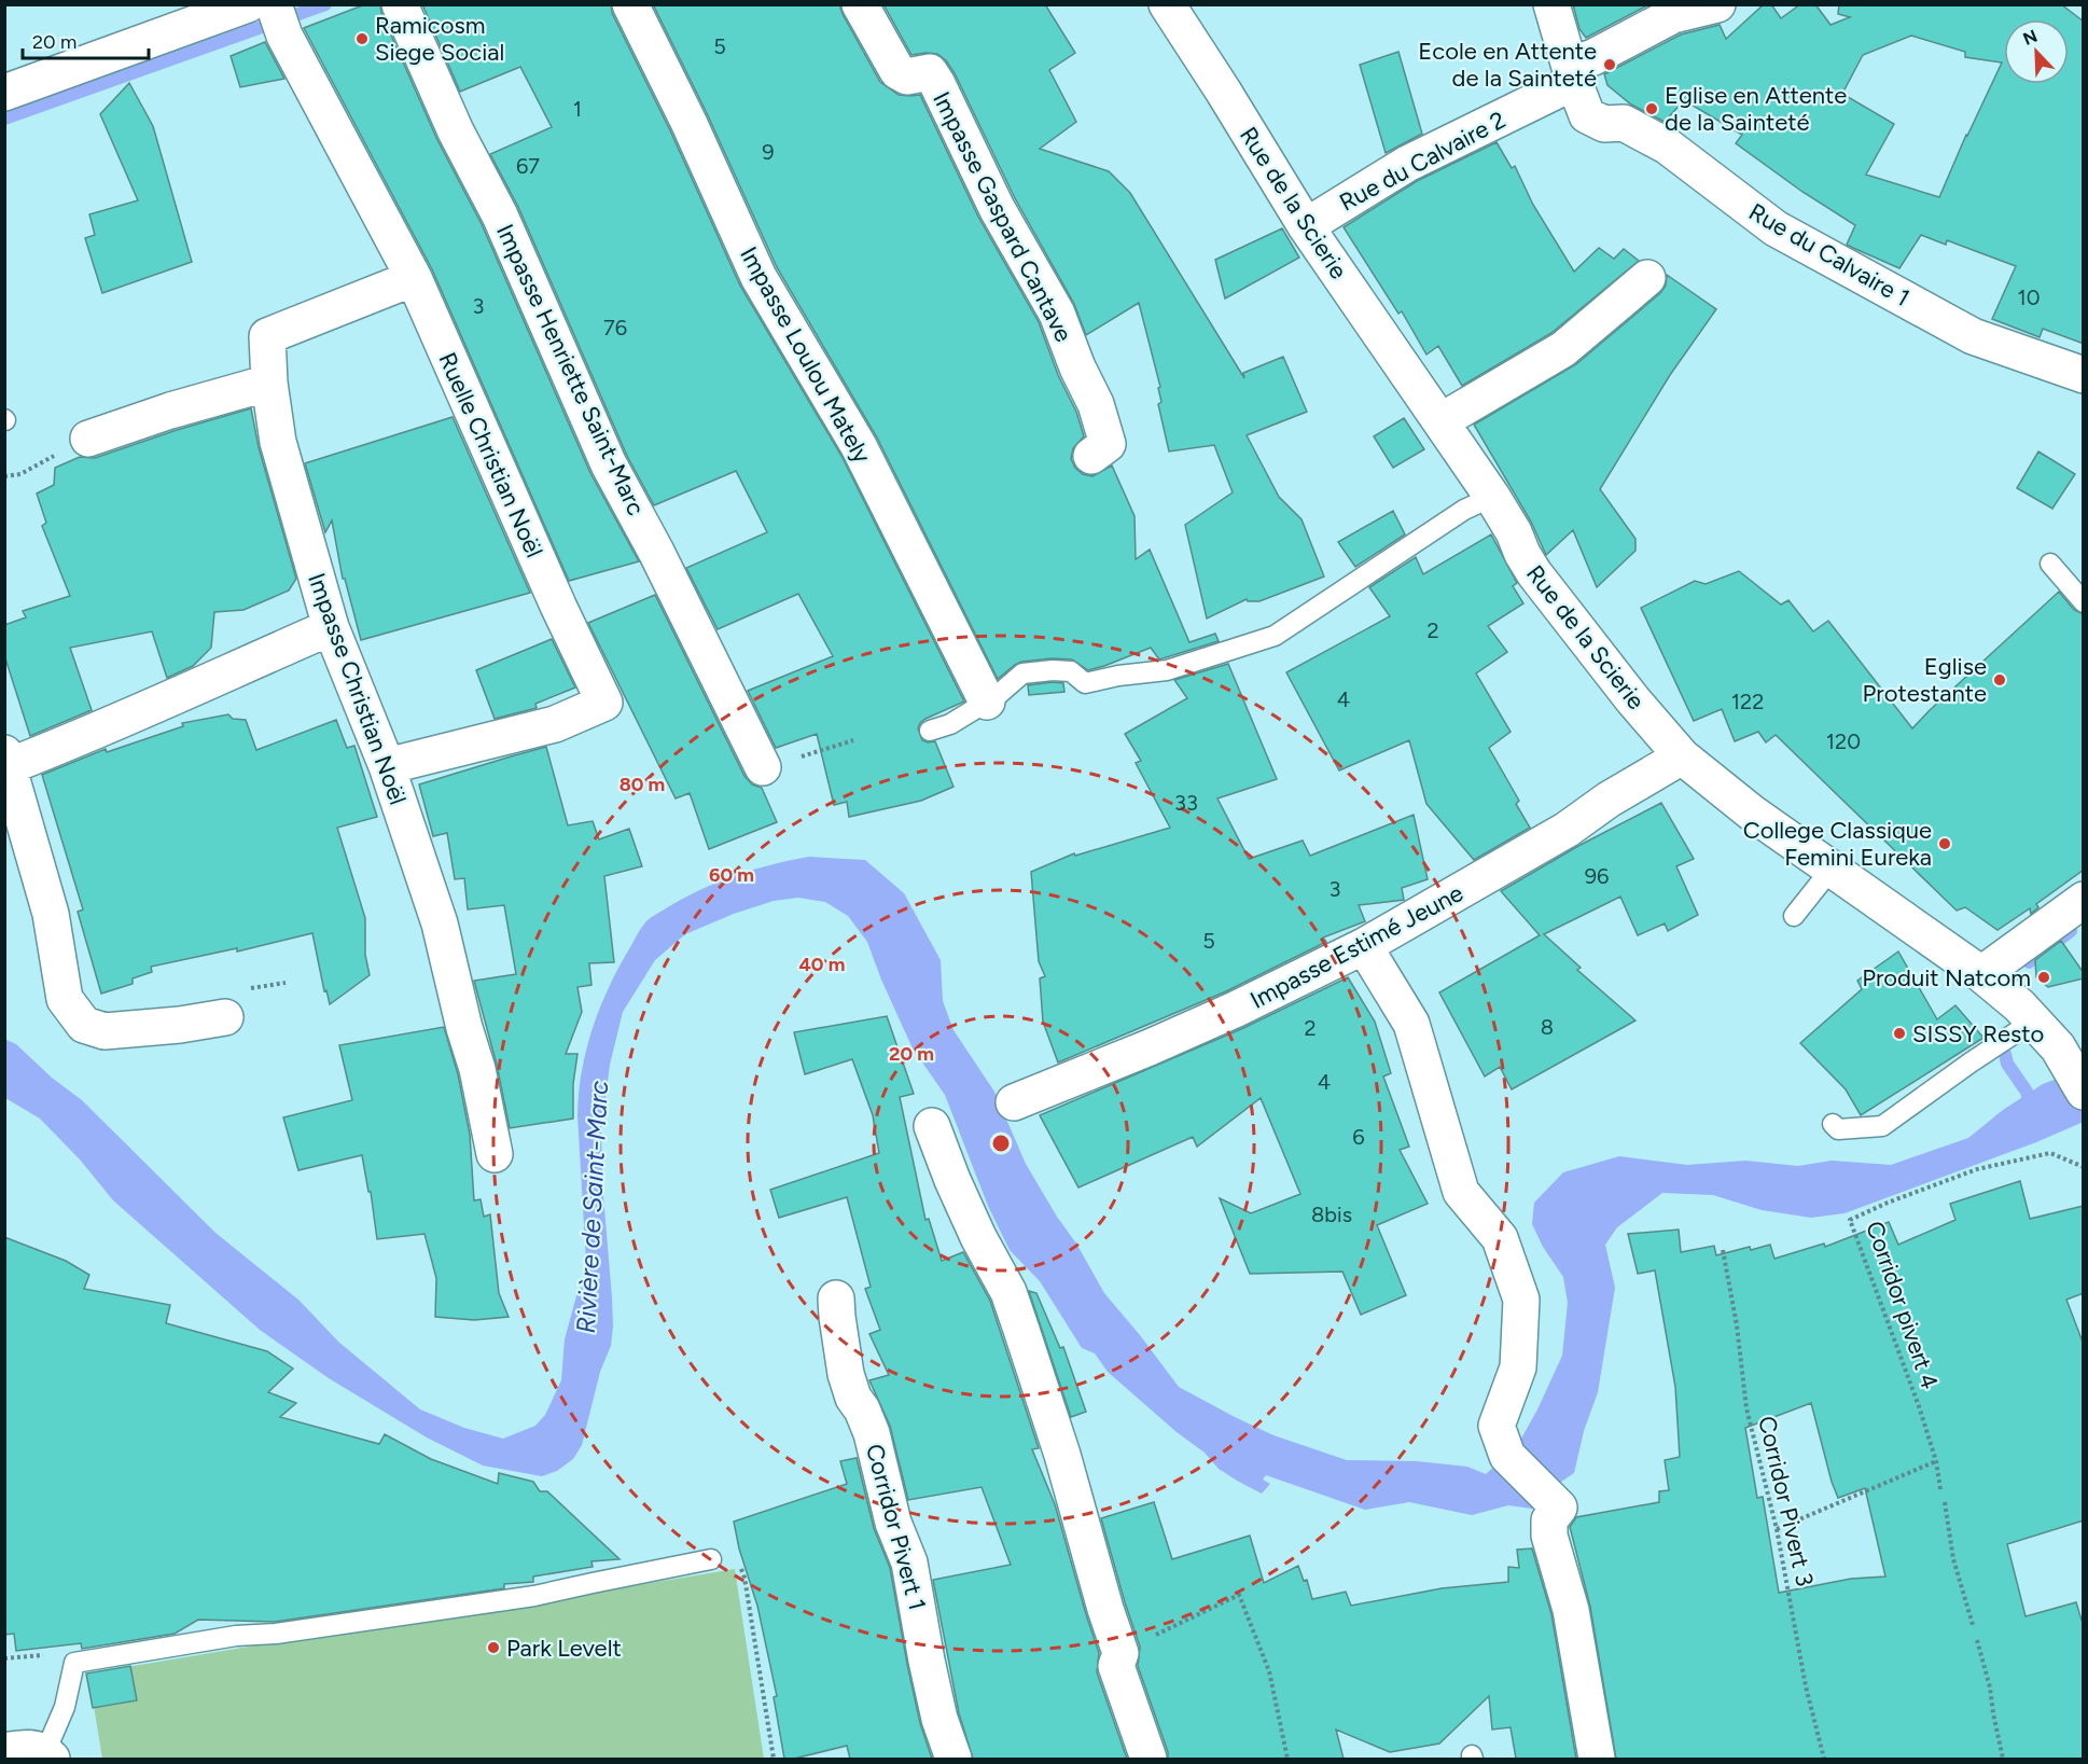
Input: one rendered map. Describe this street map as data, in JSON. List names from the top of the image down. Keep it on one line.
{"streets":{"street":["Rue du Calvaire 2","Rue de la Scierie","Impasse Gaspard Cantave","Rue du Calvaire 1","Impasse Loulou Mately","Impasse Henriette Saint-Marc","Ruelle Christian Noël","Impasse Christian Noël","Impasse Estimé Jeune","Corridor Pivert 1"],"path":["Corridor pivert 4","Corridor Pivert 3"]},"crossings":[["Rue du Calvaire 2","Rue de la Scierie"],["Rue du Calvaire 2","Rue du Calvaire 1"],["Rue de la Scierie","Impasse Estimé Jeune"],["Ruelle Christian Noël","Impasse Christian Noël"]],"water":["Rivière de Saint-Marc"],"places":["Ramicosm Siege Social","Ecole en Attente de la Sainteté","Eglise en Attente de la Sainteté","Eglise Protestante","College Classique Femini Eureka","Produit Natcom","SISSY Resto","Park Levelt"],"house_numbers":["5","1","9","67","10","3","76","2","4","122","120","33","96","3","5","8","2","4","6","8bis"],"scale_bar":"20 m","north":"top left","rings":["80 m","60 m","40 m","20 m"]}
